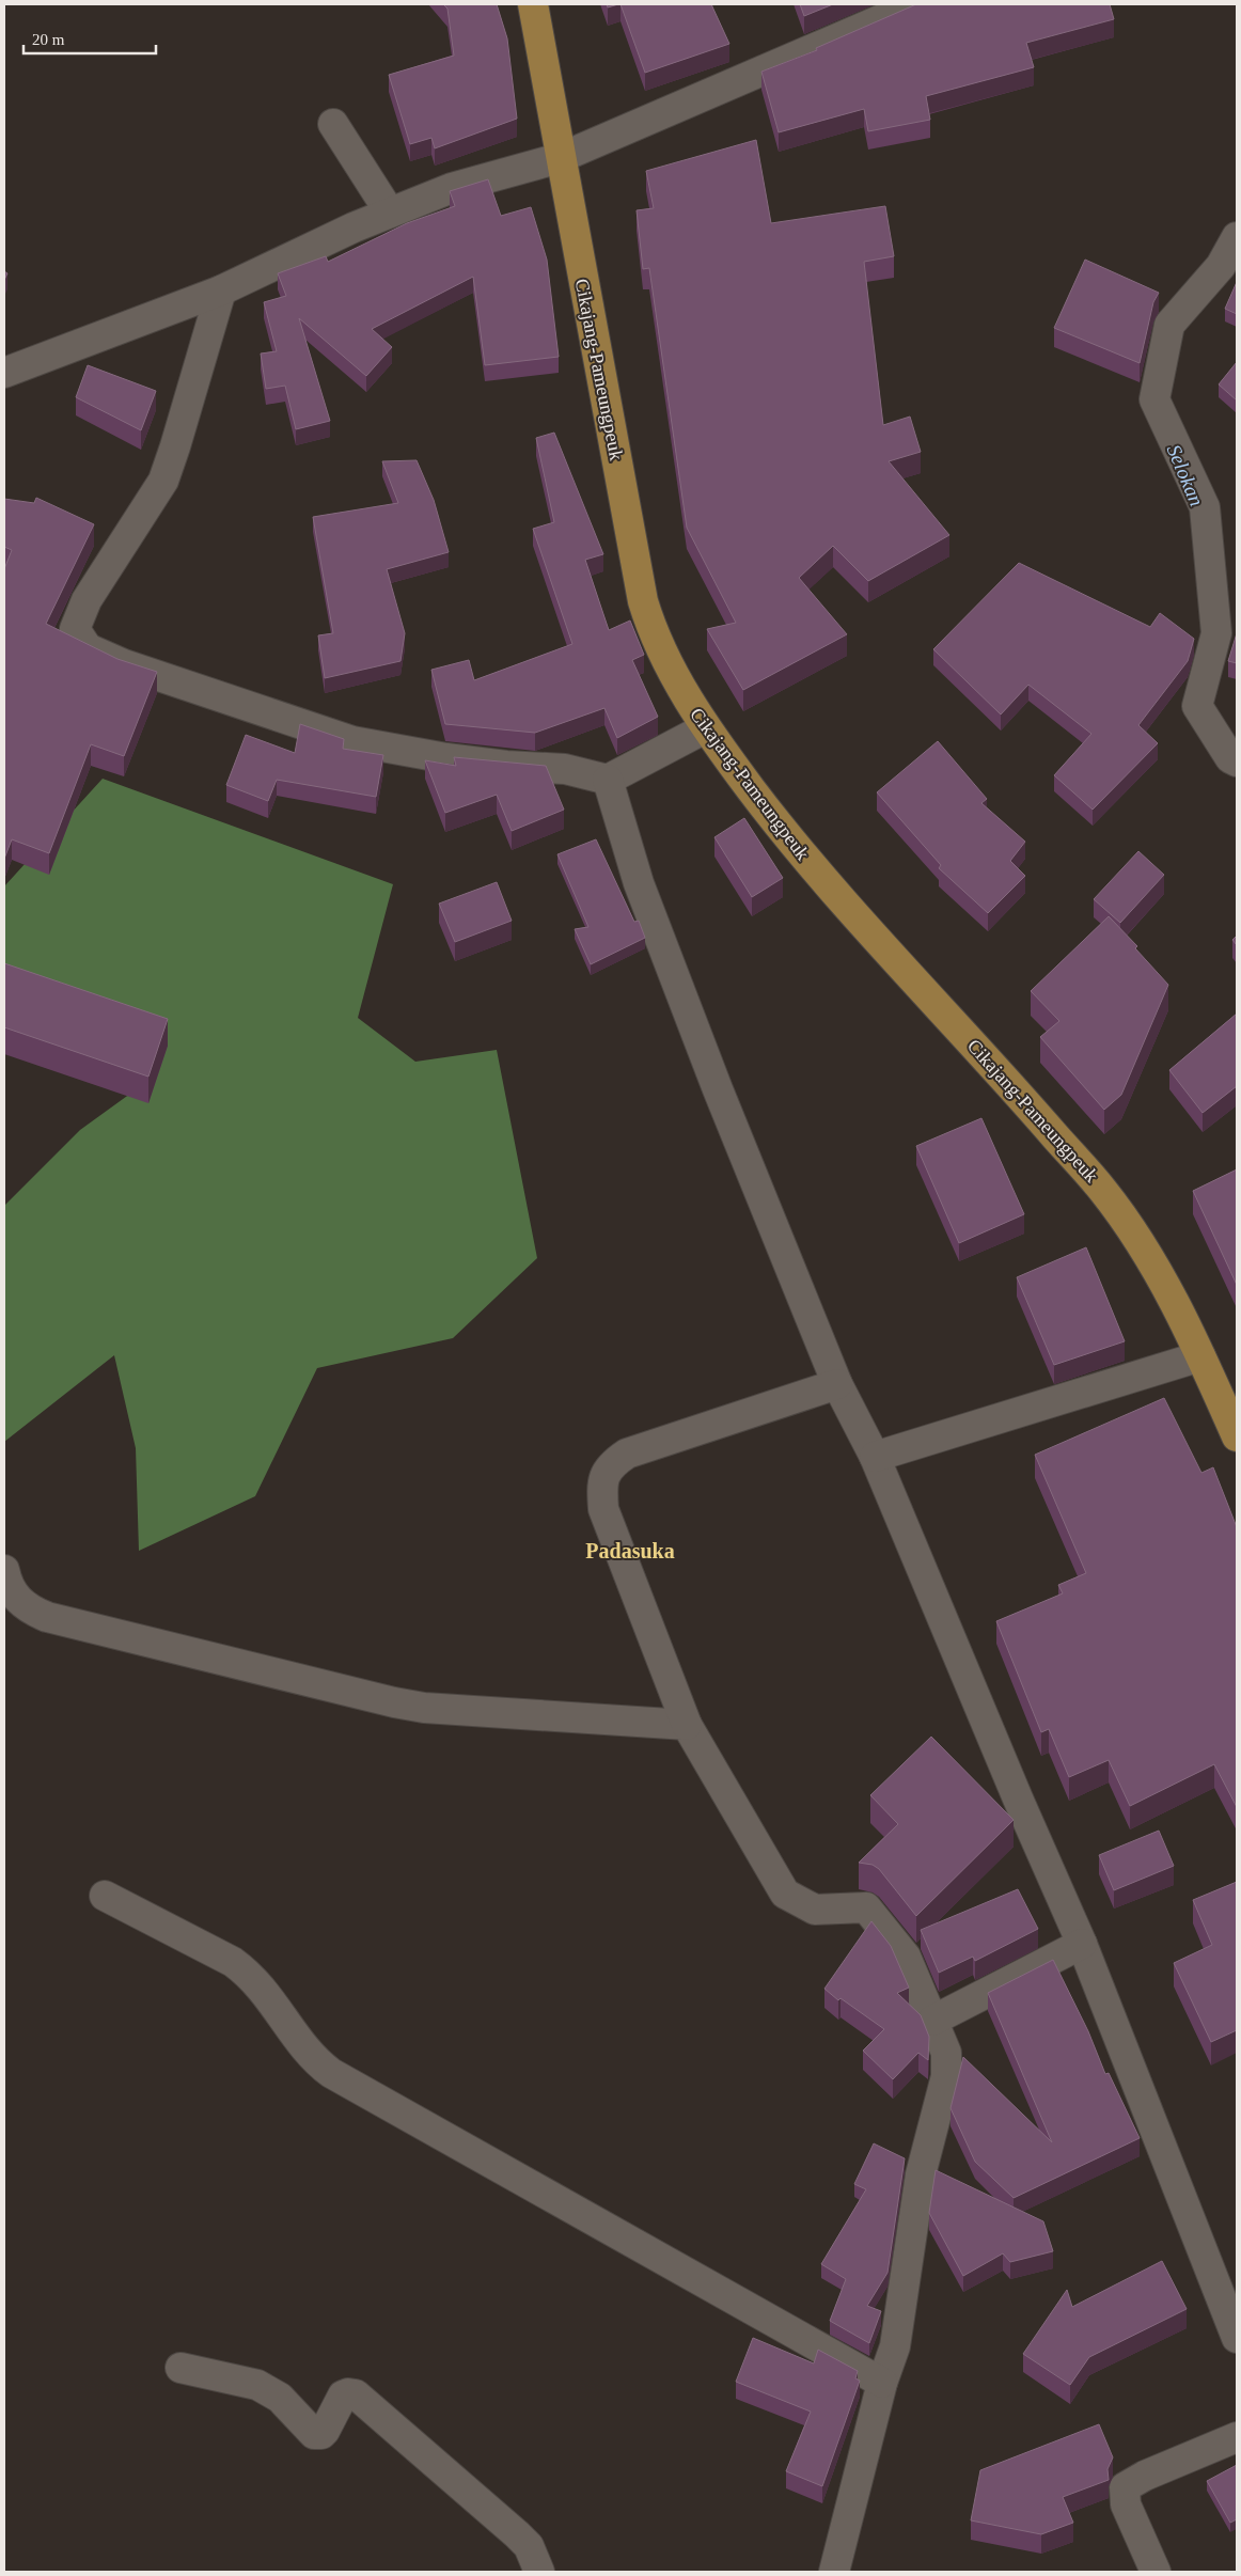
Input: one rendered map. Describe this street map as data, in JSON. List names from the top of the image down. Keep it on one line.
{"streets":{"main road":["Cikajang-Pameungpeuk"]},"districts":["Padasuka"],"water":["Selokan"],"scale_bar":"20 m"}
